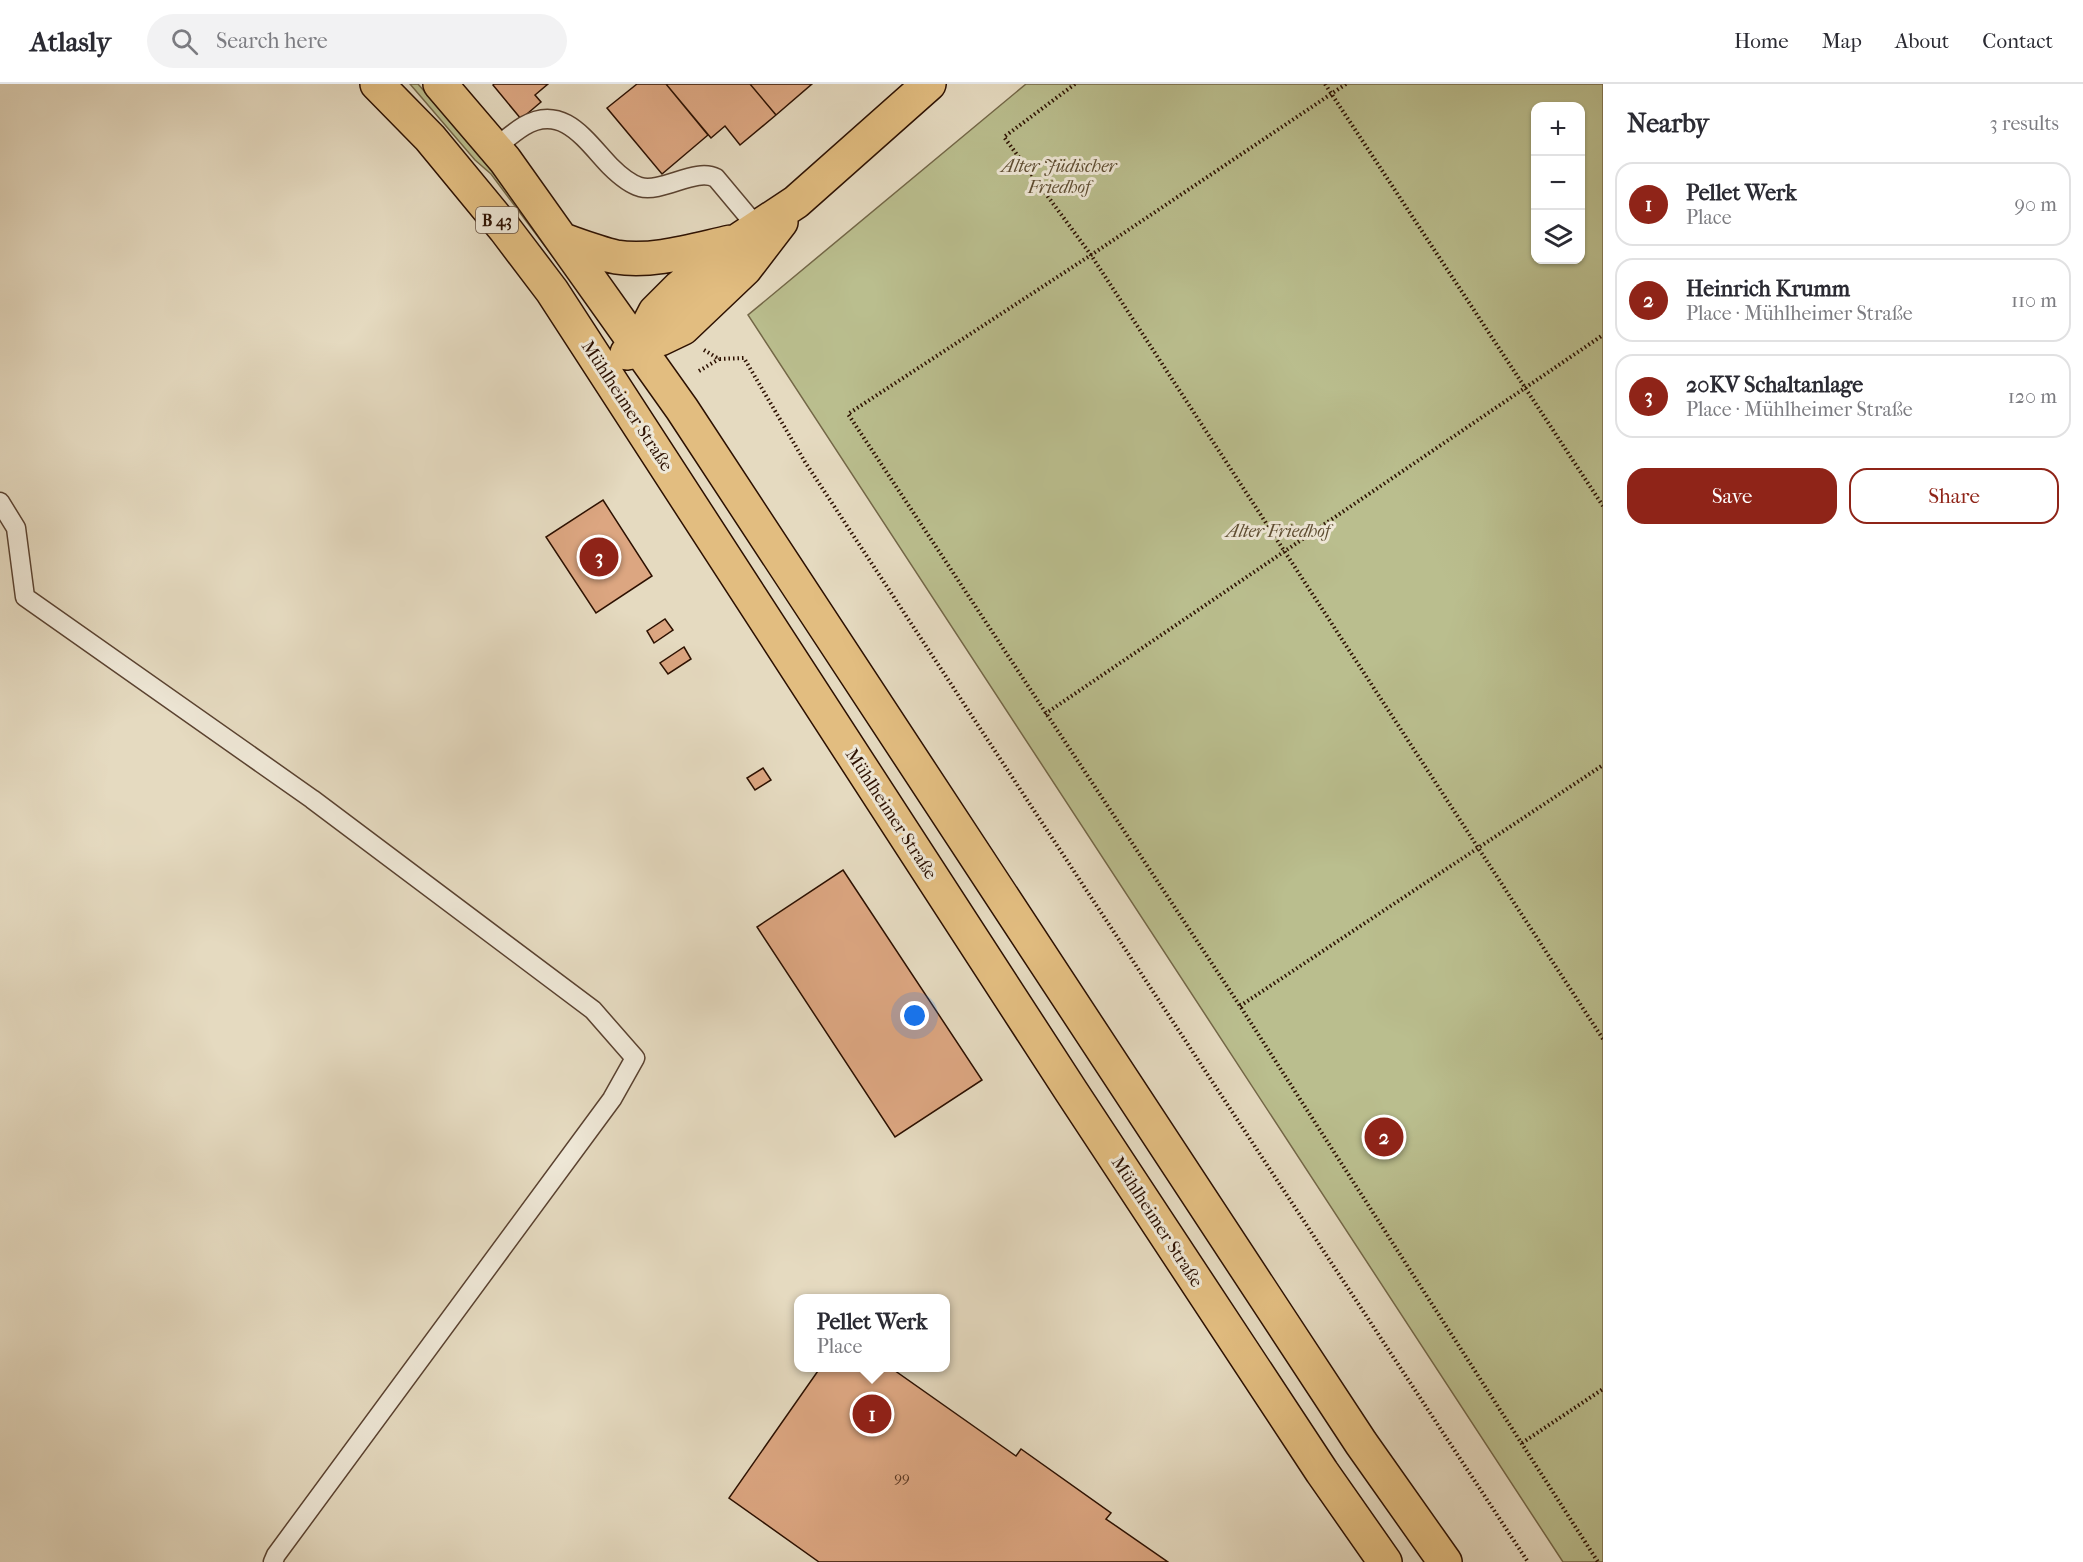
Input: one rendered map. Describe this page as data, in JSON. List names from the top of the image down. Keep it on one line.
{"streets":{"main road":["B 43","Mühlheimer Straße"]},"parks":["Alter Jüdischer Friedhof","Alter Friedhof"],"house_numbers":["99"],"page":{"header":"Atlasly","search":"Search here","nav":["Home","Map","About","Contact"],"heading":["Nearby","3 results"],"map_buttons":["+","−"],"list":[{"mark":"1","name":"Pellet Werk","note":"Place","value":"90 m"},{"mark":"2","name":"Heinrich Krumm","note":"Place · Mühlheimer Straße","value":"110 m"},{"mark":"3","name":"20KV Schaltanlage","note":"Place · Mühlheimer Straße","value":"120 m"}],"buttons":["Save","Share"],"pins":["3","2","1"],"popup":["Pellet Werk","Place"]}}
